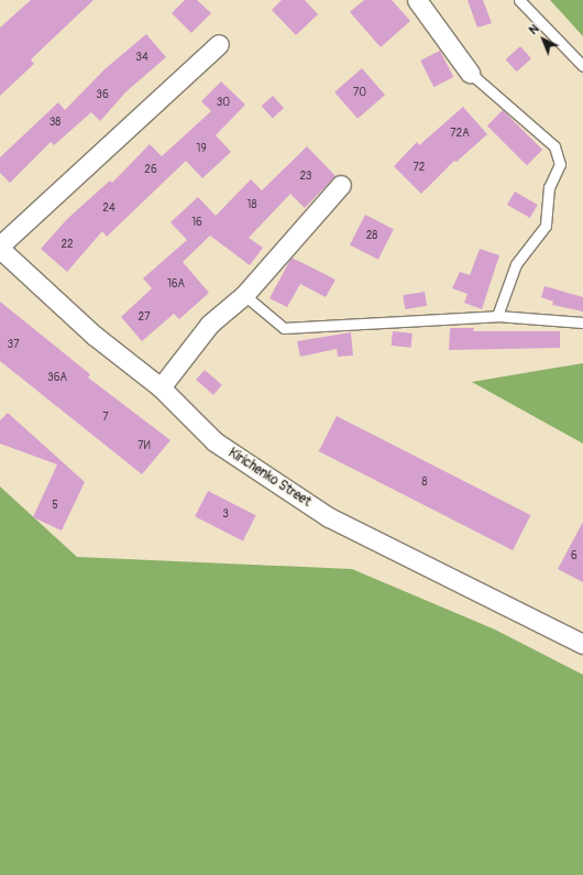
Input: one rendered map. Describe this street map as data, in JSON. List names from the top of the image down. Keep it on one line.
{"streets":{"street":["Kirichenko Street"]},"house_numbers":["34","70","36","30","38","72А","19","72","26","23","18","24","16","28","22","16А","27","37","36А","7","7И","8","5","3","6"],"north":"top left"}
